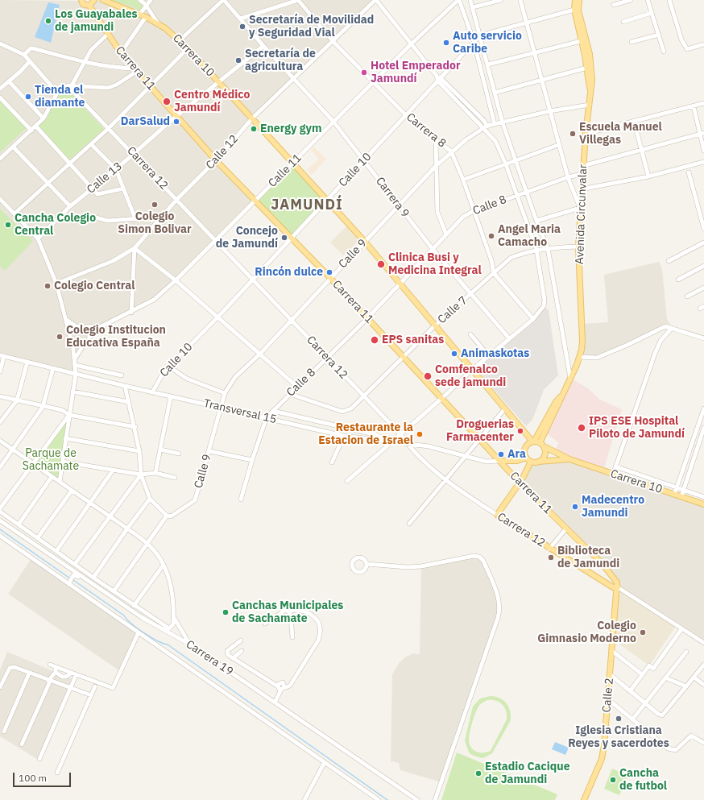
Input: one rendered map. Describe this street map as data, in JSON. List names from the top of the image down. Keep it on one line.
{"streets":{"main road":["Carrera 10","Carrera 11","Carrera 12","Avenida Circunvalar","Calle 2"],"street":["Carrera 8","Calle 12","Calle 10","Calle 11","Calle 13","Carrera 9","Calle 8","Calle 9","Calle 7","Transversal 15","Carrera 19"]},"crossings":[["Carrera 10","Calle 12"],["Carrera 10","Calle 10"],["Carrera 10","Calle 11"],["Carrera 10","Calle 13"],["Carrera 10","Calle 8"],["Carrera 10","Avenida Circunvalar"],["Carrera 10","Calle 9"],["Carrera 10","Calle 7"],["Carrera 11","Calle 12"],["Carrera 11","Carrera 12"],["Carrera 11","Calle 10"],["Carrera 11","Calle 11"],["Carrera 11","Calle 13"],["Carrera 11","Calle 8"],["Carrera 11","Calle 9"],["Carrera 11","Calle 7"],["Carrera 11","Calle 2"],["Carrera 8","Calle 12"],["Carrera 8","Calle 10"],["Carrera 8","Calle 11"],["Carrera 8","Calle 8"],["Carrera 8","Calle 9"],["Carrera 8","Calle 7"],["Calle 12","Carrera 12"],["Calle 12","Carrera 9"],["Carrera 12","Calle 10"],["Carrera 12","Calle 11"],["Carrera 12","Calle 13"],["Carrera 12","Calle 8"],["Carrera 12","Calle 9"],["Carrera 12","Calle 7"],["Carrera 12","Transversal 15"],["Carrera 12","Calle 2"],["Calle 10","Carrera 9"],["Calle 10","Avenida Circunvalar"],["Calle 10","Transversal 15"],["Calle 11","Carrera 9"],["Calle 13","Carrera 9"],["Carrera 9","Calle 8"],["Carrera 9","Calle 9"],["Carrera 9","Calle 7"],["Calle 8","Avenida Circunvalar"],["Calle 8","Calle 7"],["Calle 8","Transversal 15"],["Avenida Circunvalar","Calle 9"],["Avenida Circunvalar","Calle 7"],["Calle 9","Transversal 15"],["Calle 9","Carrera 19"]],"districts":["JAMUNDÍ"],"parks":["Parque de Sachamate"],"places":["Los Guayabales de jamundi","Secretaría de Movilidad y Seguridad Vial","Auto servicio Caribe","Secretaría de agricultura","Hotel Emperador Jamundí","Tienda el diamante","Centro Médico Jamundí","DarSalud","Energy gym","Escuela Manuel Villegas","Colegio Simon Bolivar","Cancha Colegio Central","Angel Maria Camacho","Concejo de Jamundí","Clinica Busi y Medicina Integral","Rincón dulce","Colegio Central","Colegio Institucion Educativa España","EPS sanitas","Animaskotas","Comfenalco sede jamundi","IPS ESE Hospital Piloto de Jamundí","Droguerias Farmacenter","Restaurante la Estacion de Israel","Ara","Madecentro Jamundi","Biblioteca de Jamundi","Canchas Municipales de Sachamate","Colegio Gimnasio Moderno","Iglesia Cristiana Reyes y sacerdotes","Estadio Cacique de Jamundi","Cancha de futbol"],"scale_bar":"100 m"}
